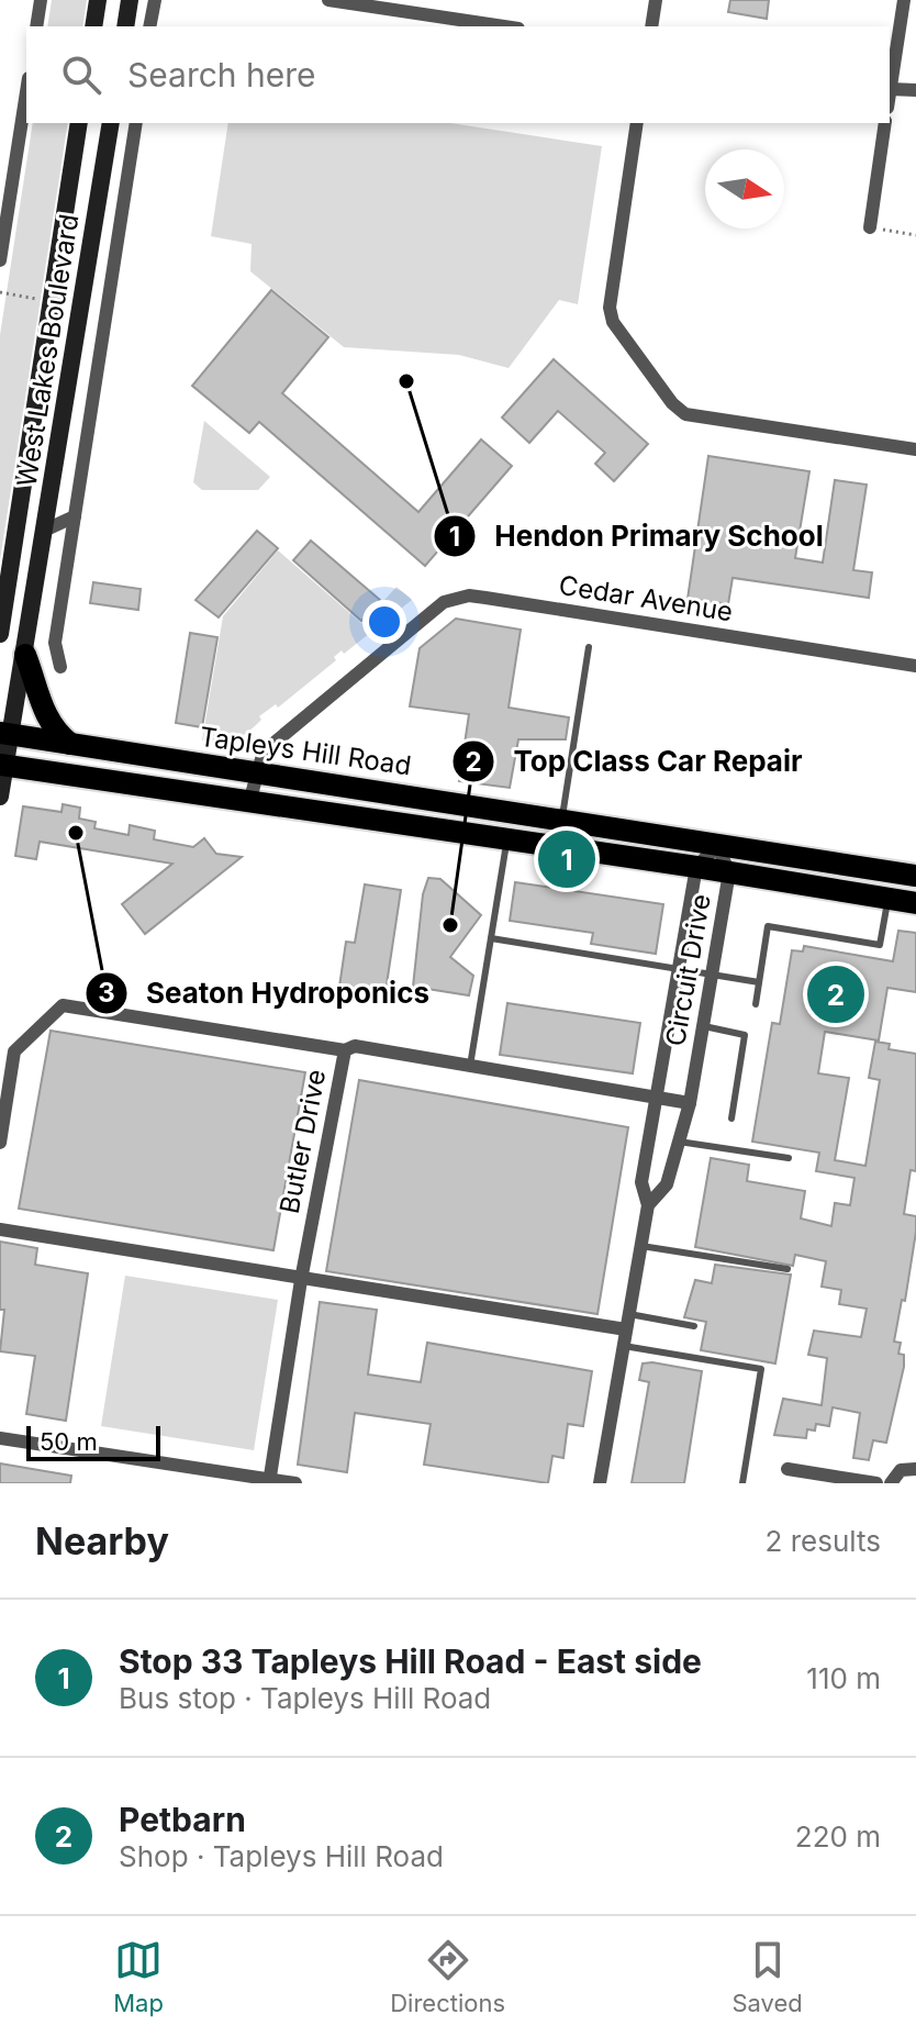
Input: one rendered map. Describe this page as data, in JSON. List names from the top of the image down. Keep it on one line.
{"streets":{"main road":["West Lakes Boulevard","Tapleys Hill Road"],"street":["Cedar Avenue","Circuit Drive","Butler Drive"]},"crossings":[["West Lakes Boulevard","Tapleys Hill Road"],["Cedar Avenue","Tapleys Hill Road"],["Tapleys Hill Road","Circuit Drive"],["Circuit Drive","Butler Drive"]],"places":["Hendon Primary School","Seaton Hydroponics","Top Class Car Repair"],"scale_bar":"50 m","north":"right","page":{"search":"Search here","pins":["1","2"],"scale":"50 m","heading":["Nearby","2 results"],"list":[{"mark":"1","name":"Stop 33 Tapleys Hill Road - East side","note":"Bus stop · Tapleys Hill Road","value":"110 m"},{"mark":"2","name":"Petbarn","note":"Shop · Tapleys Hill Road","value":"220 m"}],"nav":["Map","Directions","Saved"]}}
